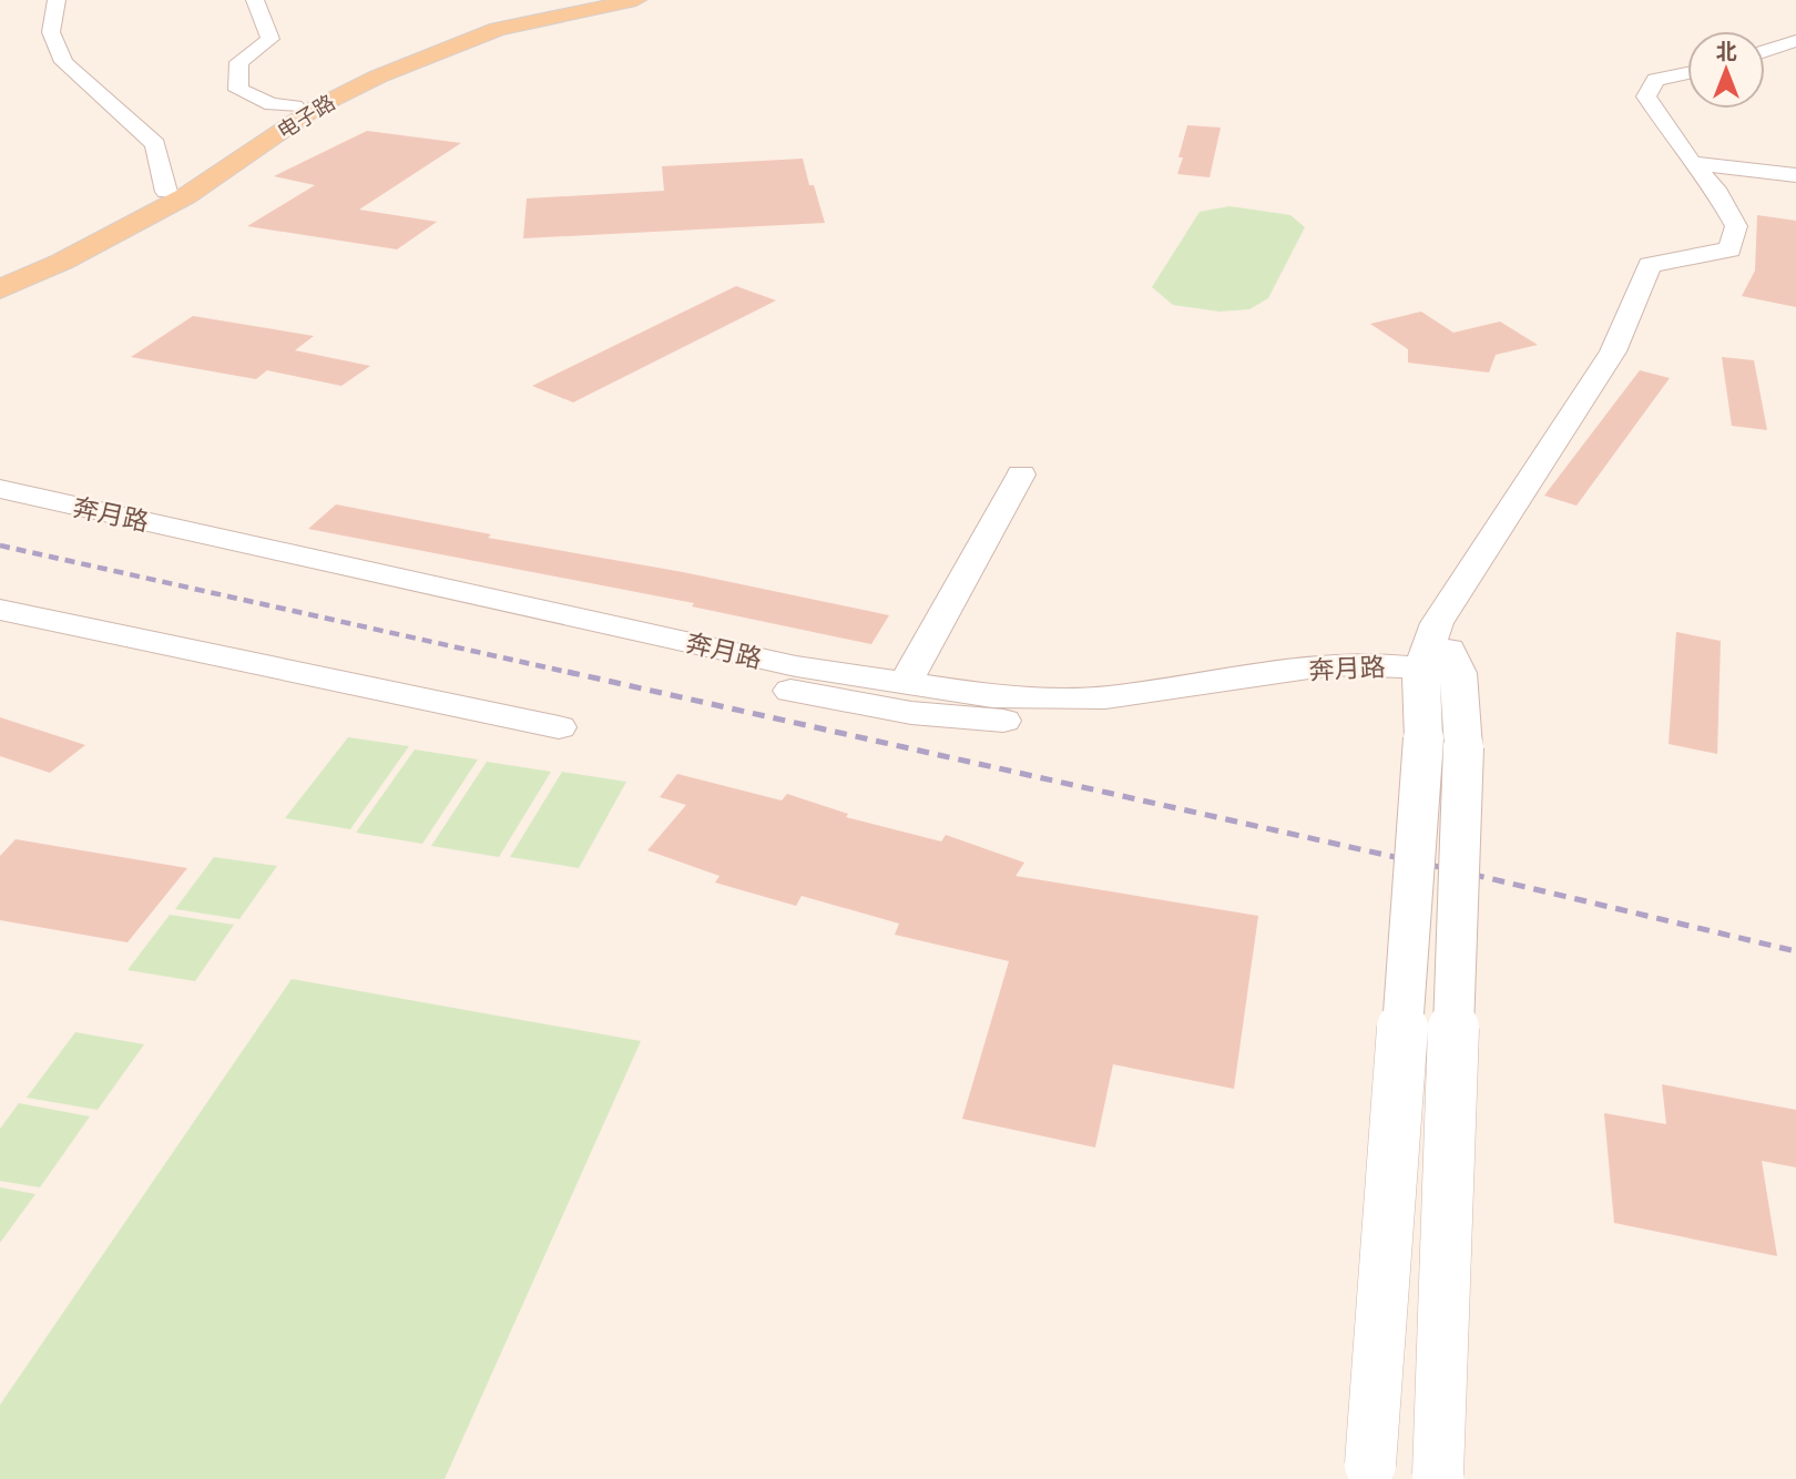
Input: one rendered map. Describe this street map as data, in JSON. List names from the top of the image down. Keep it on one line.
{"streets":{"main road":["电子路"],"street":["奔月路"]},"north":"top"}
